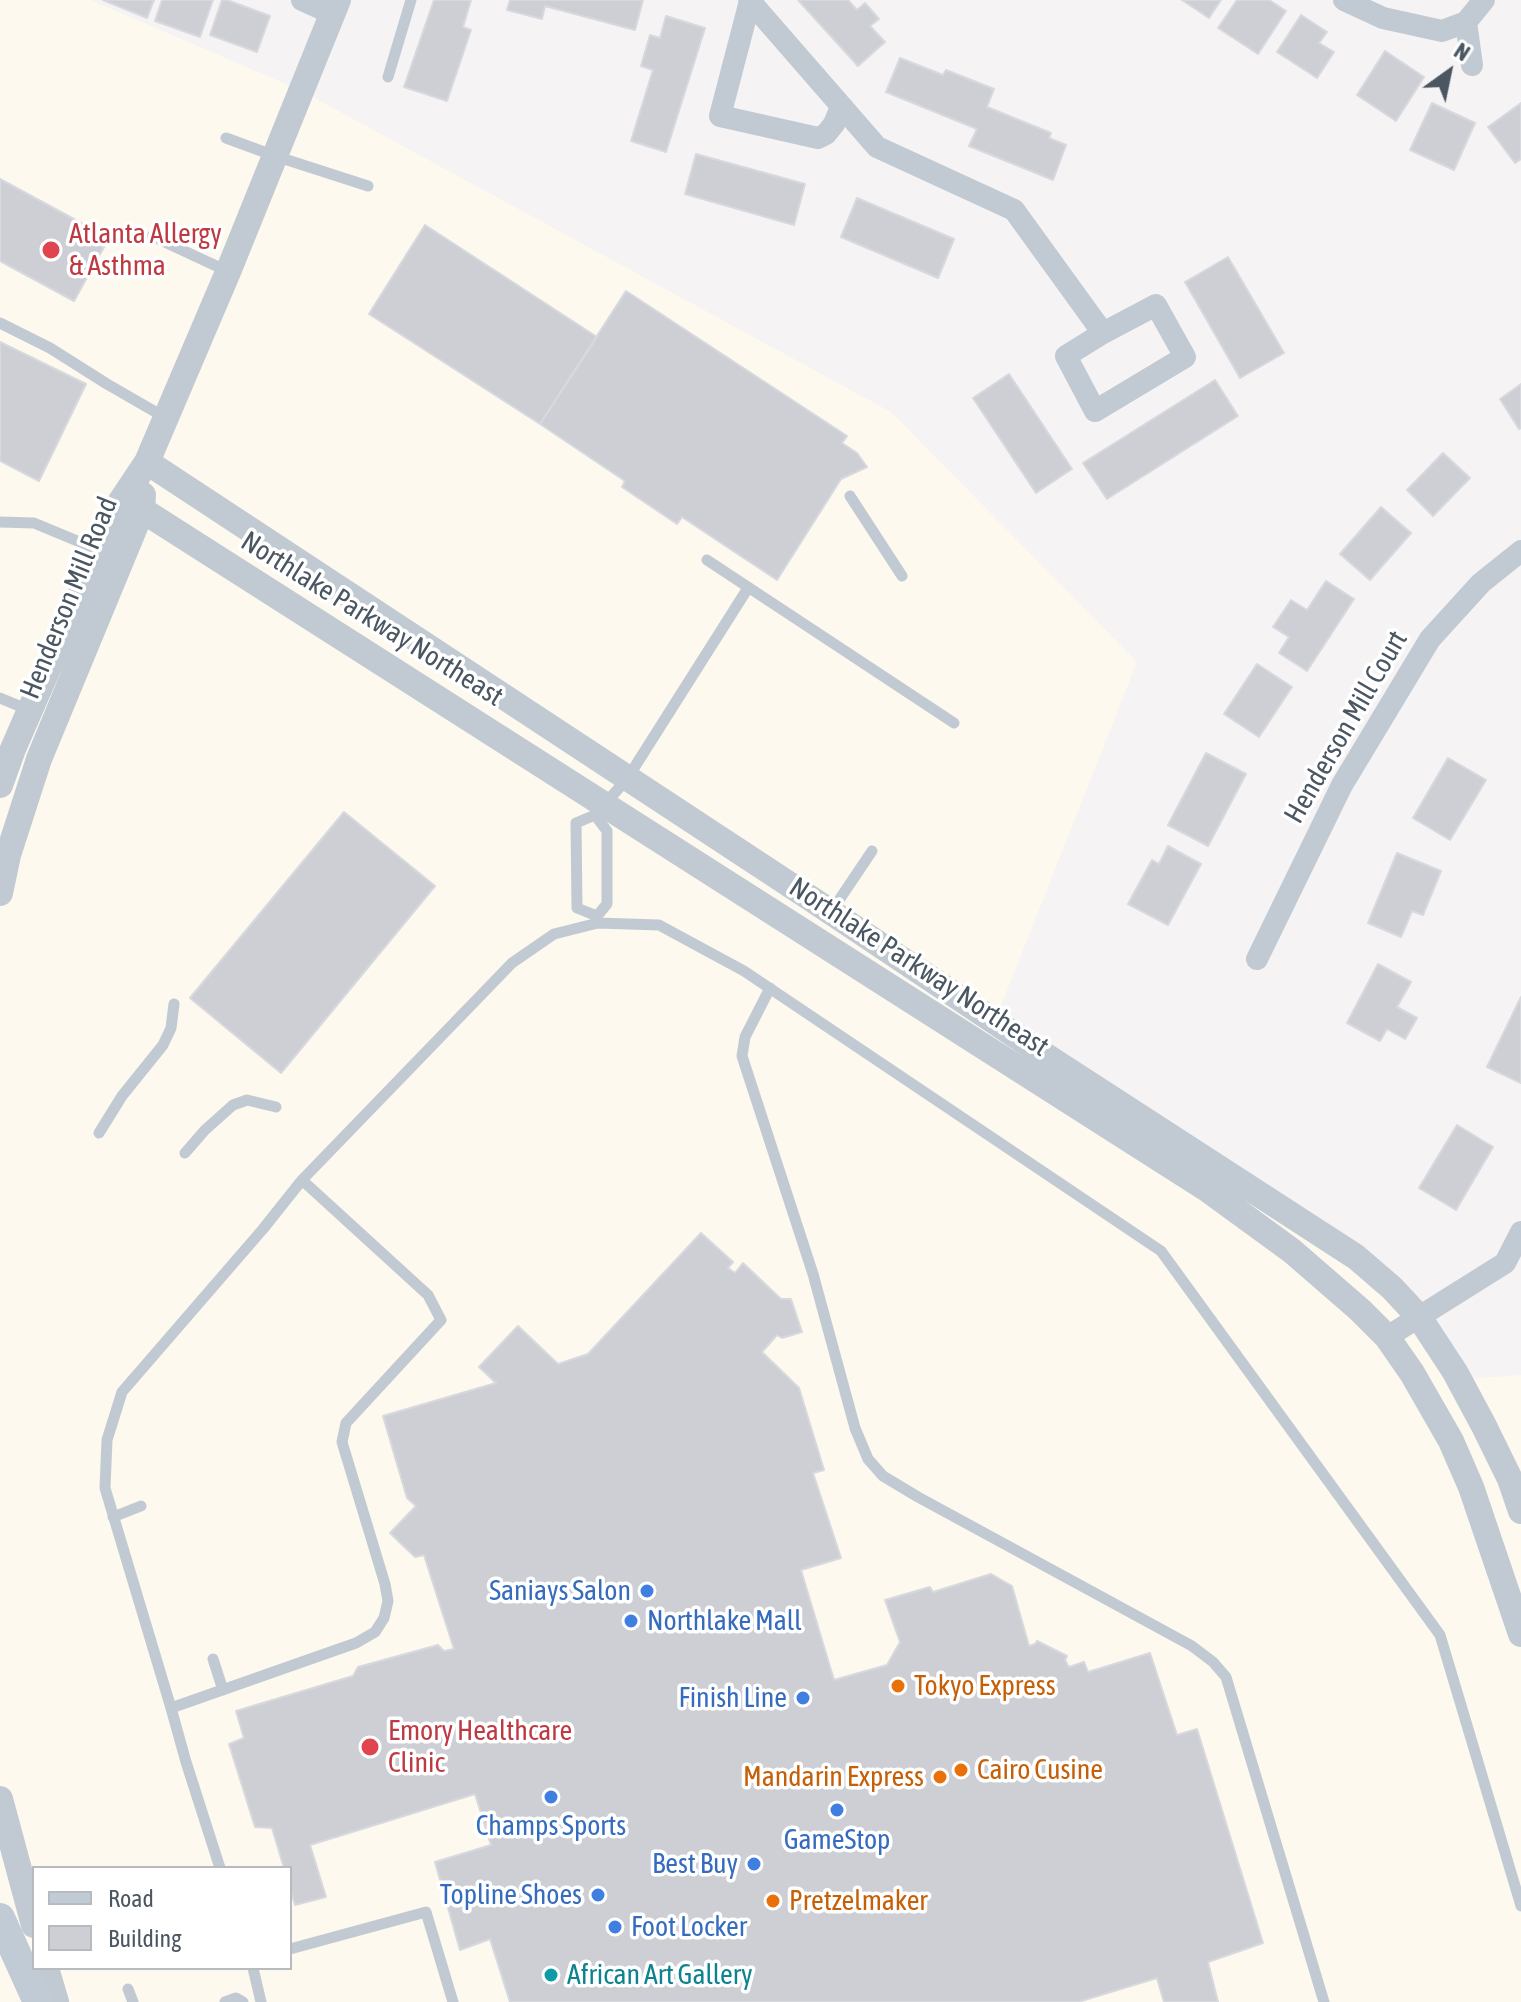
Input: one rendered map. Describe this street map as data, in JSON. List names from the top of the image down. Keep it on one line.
{"streets":{"street":["Henderson Mill Road","Northlake Parkway Northeast","Henderson Mill Court"]},"crossings":[["Henderson Mill Road","Northlake Parkway Northeast"]],"places":["Atlanta Allergy & Asthma","Saniays Salon","Northlake Mall","Tokyo Express","Finish Line","Emory Healthcare Clinic","Cairo Cusine","Mandarin Express","Champs Sports","GameStop","Best Buy","Topline Shoes","Pretzelmaker","Foot Locker","African Art Gallery"],"legend":["Road","Building"],"north":"top right"}
